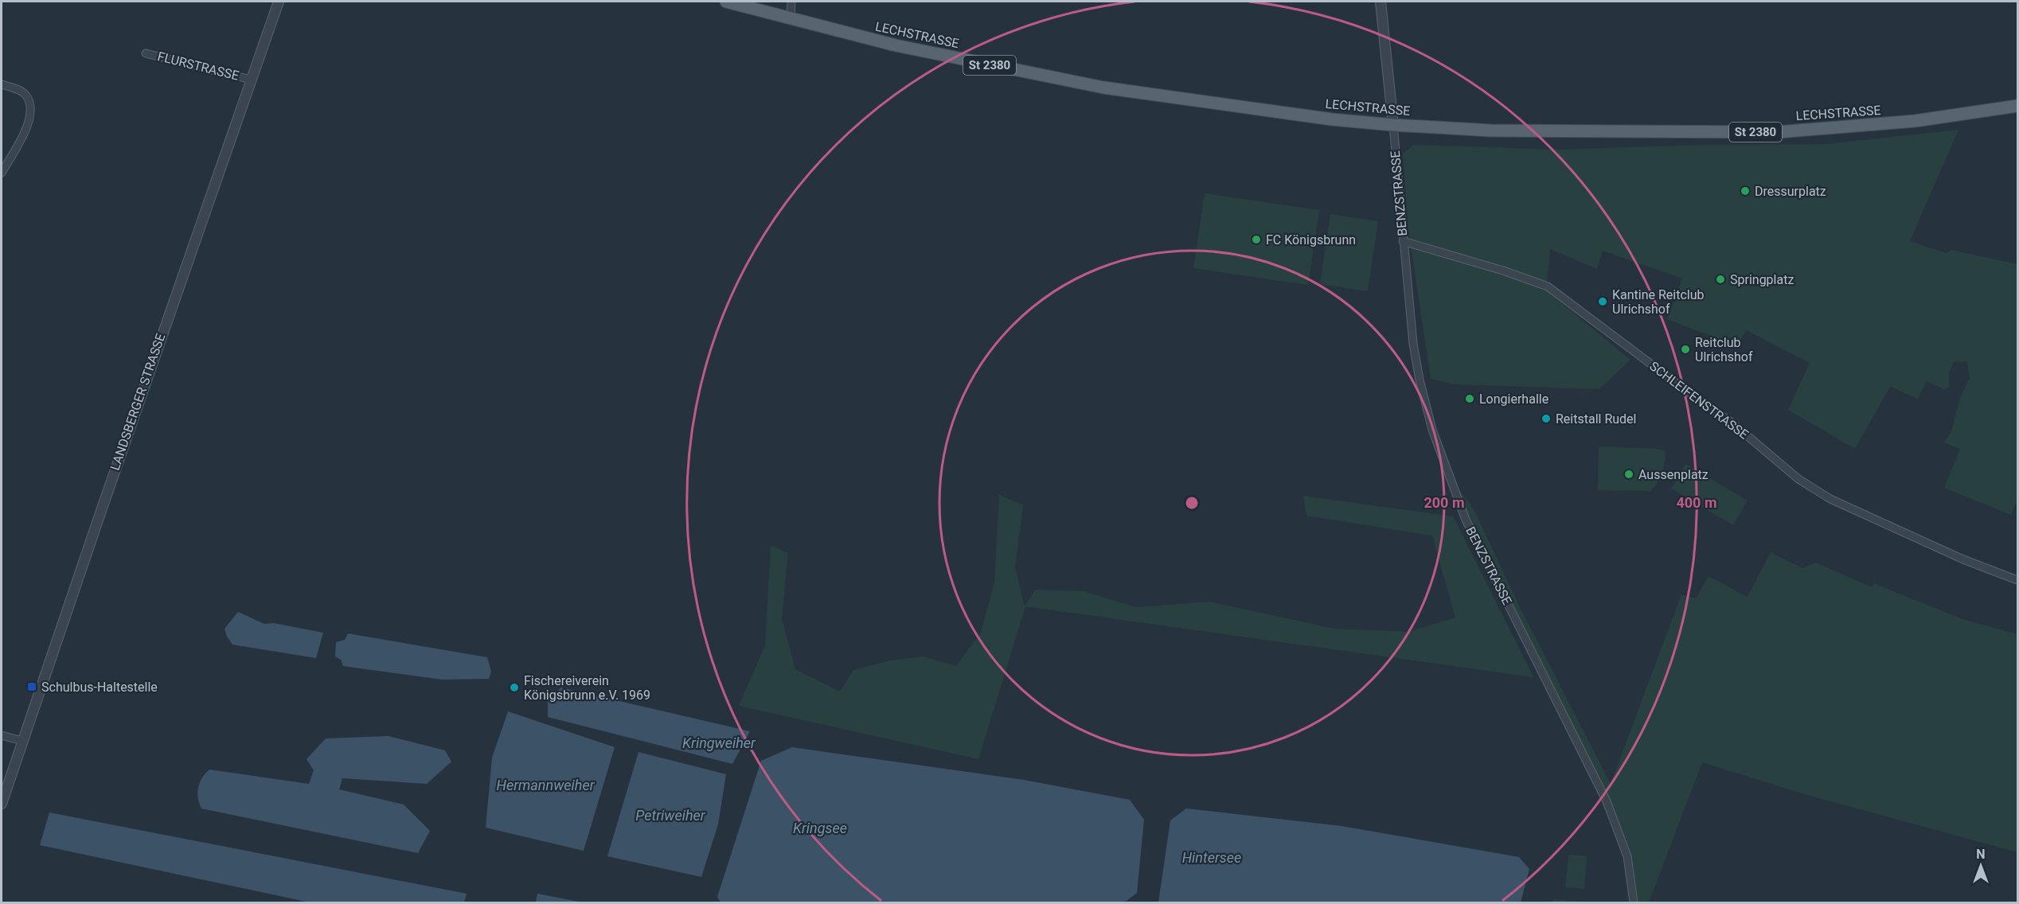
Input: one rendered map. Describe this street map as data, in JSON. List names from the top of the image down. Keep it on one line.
{"streets":{"main road":["LECHSTRASSE","St 2380"],"street":["FLURSTRASSE","BENZSTRASSE","SCHLEIFENSTRASSE","LANDSBERGER STRASSE"]},"crossings":[["LECHSTRASSE","BENZSTRASSE"],["FLURSTRASSE","LANDSBERGER STRASSE"],["BENZSTRASSE","SCHLEIFENSTRASSE"]],"water":["Kringweiher","Hermannweiher","Petriweiher","Kringsee","Hintersee"],"places":{"other":["Dressurplatz","FC Königsbrunn","Springplatz","Kantine Reitclub Ulrichshof","Reitclub Ulrichshof","Longierhalle","Reitstall Rudel","Aussenplatz","Fischereiverein Königsbrunn e.V. 1969"],"transit":["Schulbus-Haltestelle"]},"north":"top","rings":["200 m","400 m"]}
